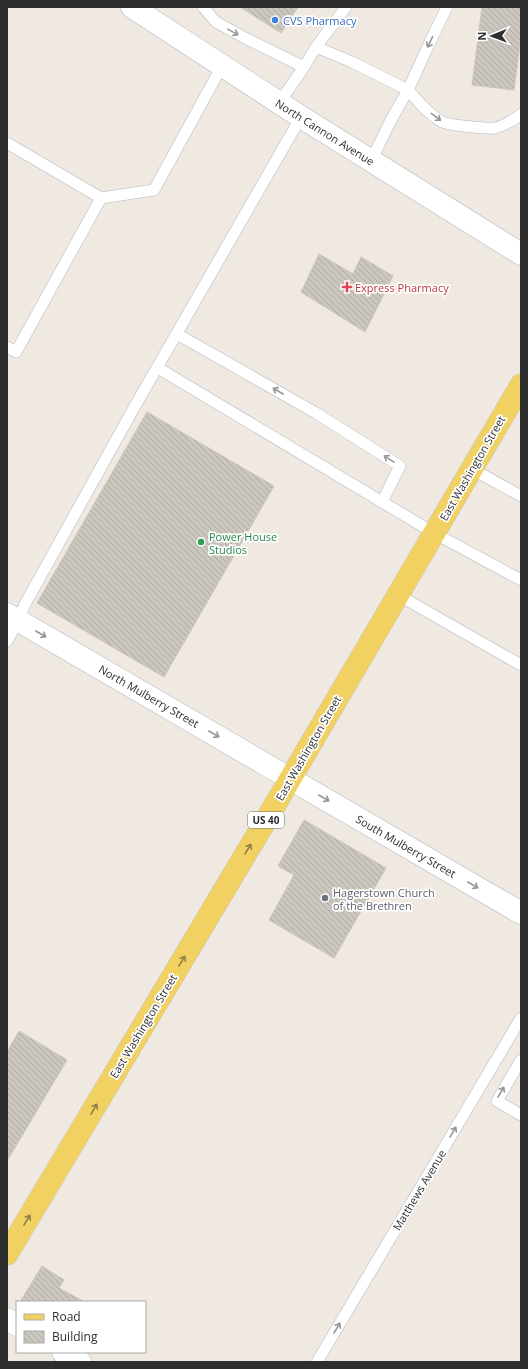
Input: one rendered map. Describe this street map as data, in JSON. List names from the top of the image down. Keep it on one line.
{"streets":{"main road":["East Washington Street","US 40"],"street":["North Cannon Avenue","North Mulberry Street","South Mulberry Street"],"lane":["Matthews Avenue"]},"crossings":[["East Washington Street","North Mulberry Street"],["East Washington Street","South Mulberry Street"],["North Mulberry Street","South Mulberry Street"]],"one_way":["East Washington Street","North Mulberry Street","South Mulberry Street","Matthews Avenue"],"places":{"other":["CVS Pharmacy","Power House Studios","Hagerstown Church of the Brethren"],"health":["Express Pharmacy"]},"legend":["Road","Building"],"north":"left"}
